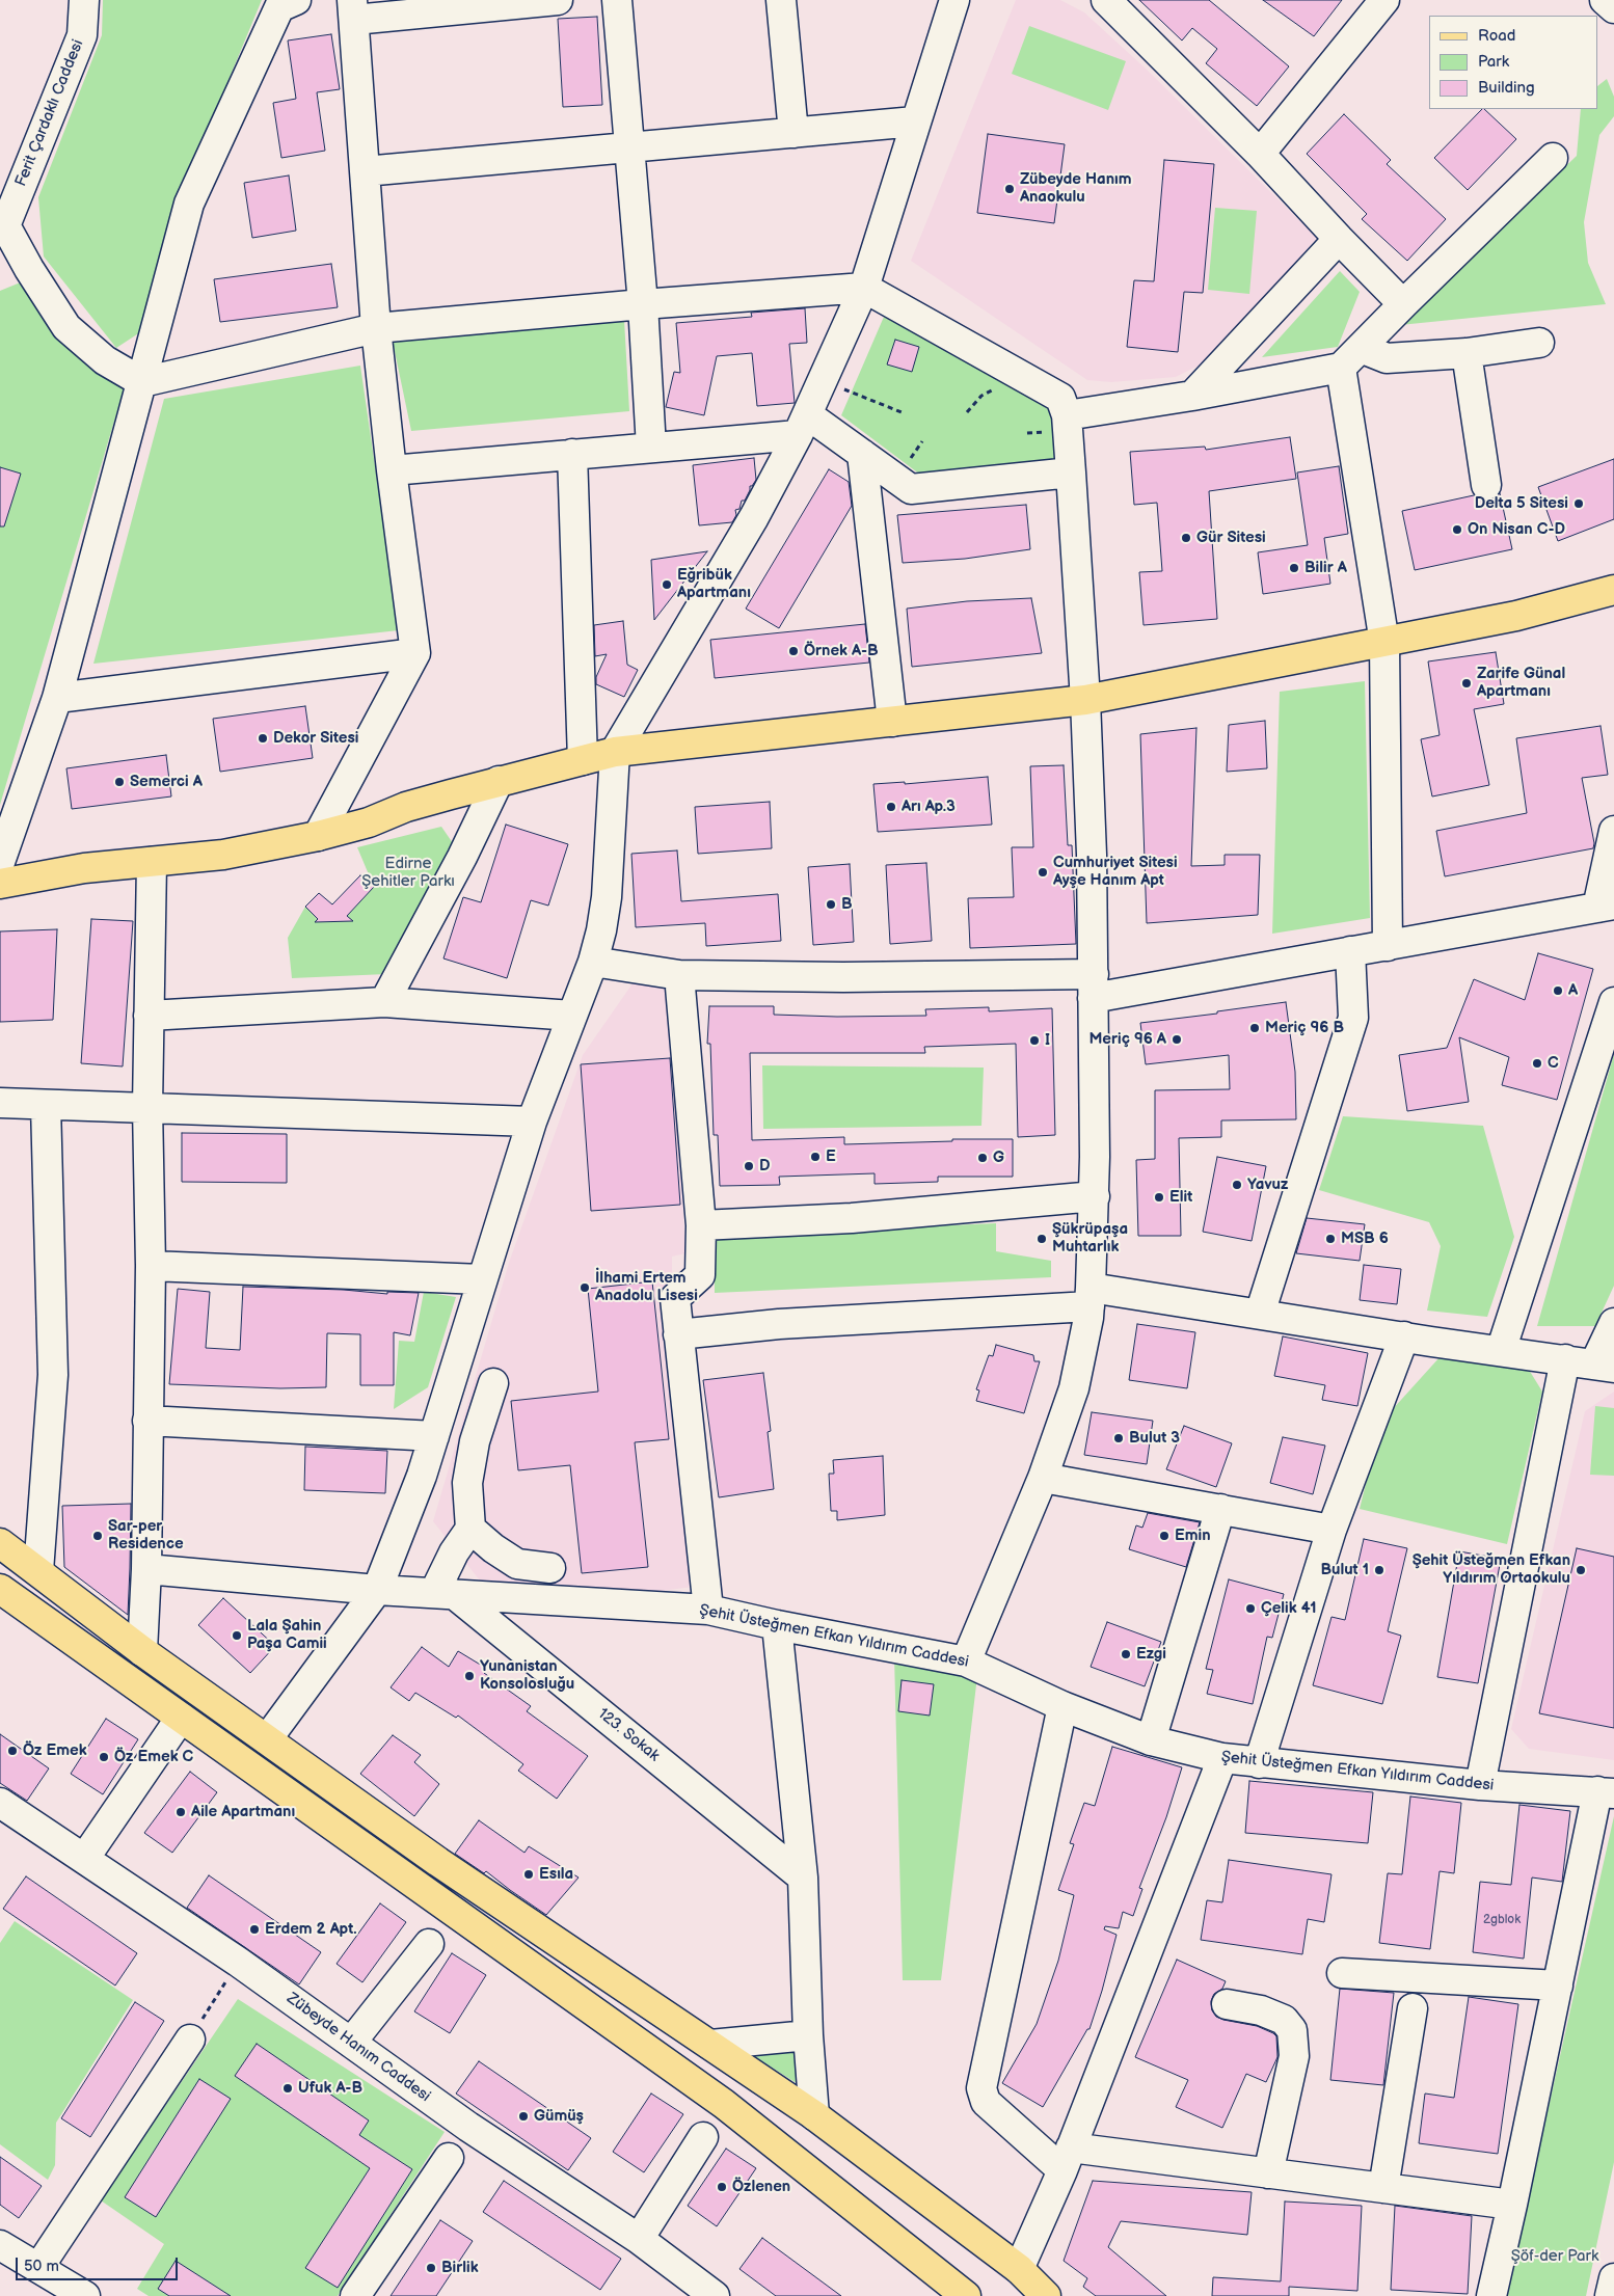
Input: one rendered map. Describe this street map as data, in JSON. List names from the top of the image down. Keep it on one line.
{"streets":{"street":["Ferit Çardaklı Caddesi","Şehit Üsteğmen Efkan Yıldırım Caddesi","123. Sokak","Zübeyde Hanım Caddesi"]},"crossings":[["Şehit Üsteğmen Efkan Yıldırım Caddesi","123. Sokak"]],"parks":["Edirne Şehitler Parkı","Şöf-der Park"],"places":["Zübeyde Hanım Anaokulu","Delta 5 Sitesi","On Nisan C-D","Gür Sitesi","Bilir A","Eğribük Apartmanı","Örnek A-B","Zarife Günal Apartmanı","Dekor Sitesi","Semerci A","Arı Ap.3","Cumhuriyet Sitesi Ayşe Hanım Apt","B","A","Meriç 96 B","Meriç 96 A","I","C","E","G","D","Yavuz","Elit","Şükrüpaşa Muhtarlık","MSB 6","İlhami Ertem Anadolu Lisesi","Bulut 3","Sar-per Residence","Emin","Bulut 1","Şehit Üsteğmen Efkan Yıldırım Ortaokulu","Çelik 41","Lala Şahin Paşa Camii","Ezgi","Yunanistan Konsolosluğu","Öz Emek","Öz Emek C","Aile Apartmanı","Esıla","Erdem 2 Apt.","Ufuk A-B","Gümüş","Özlenen","Birlik"],"house_numbers":["2gblok"],"legend":["Road","Park","Building"],"scale_bar":"50 m"}
